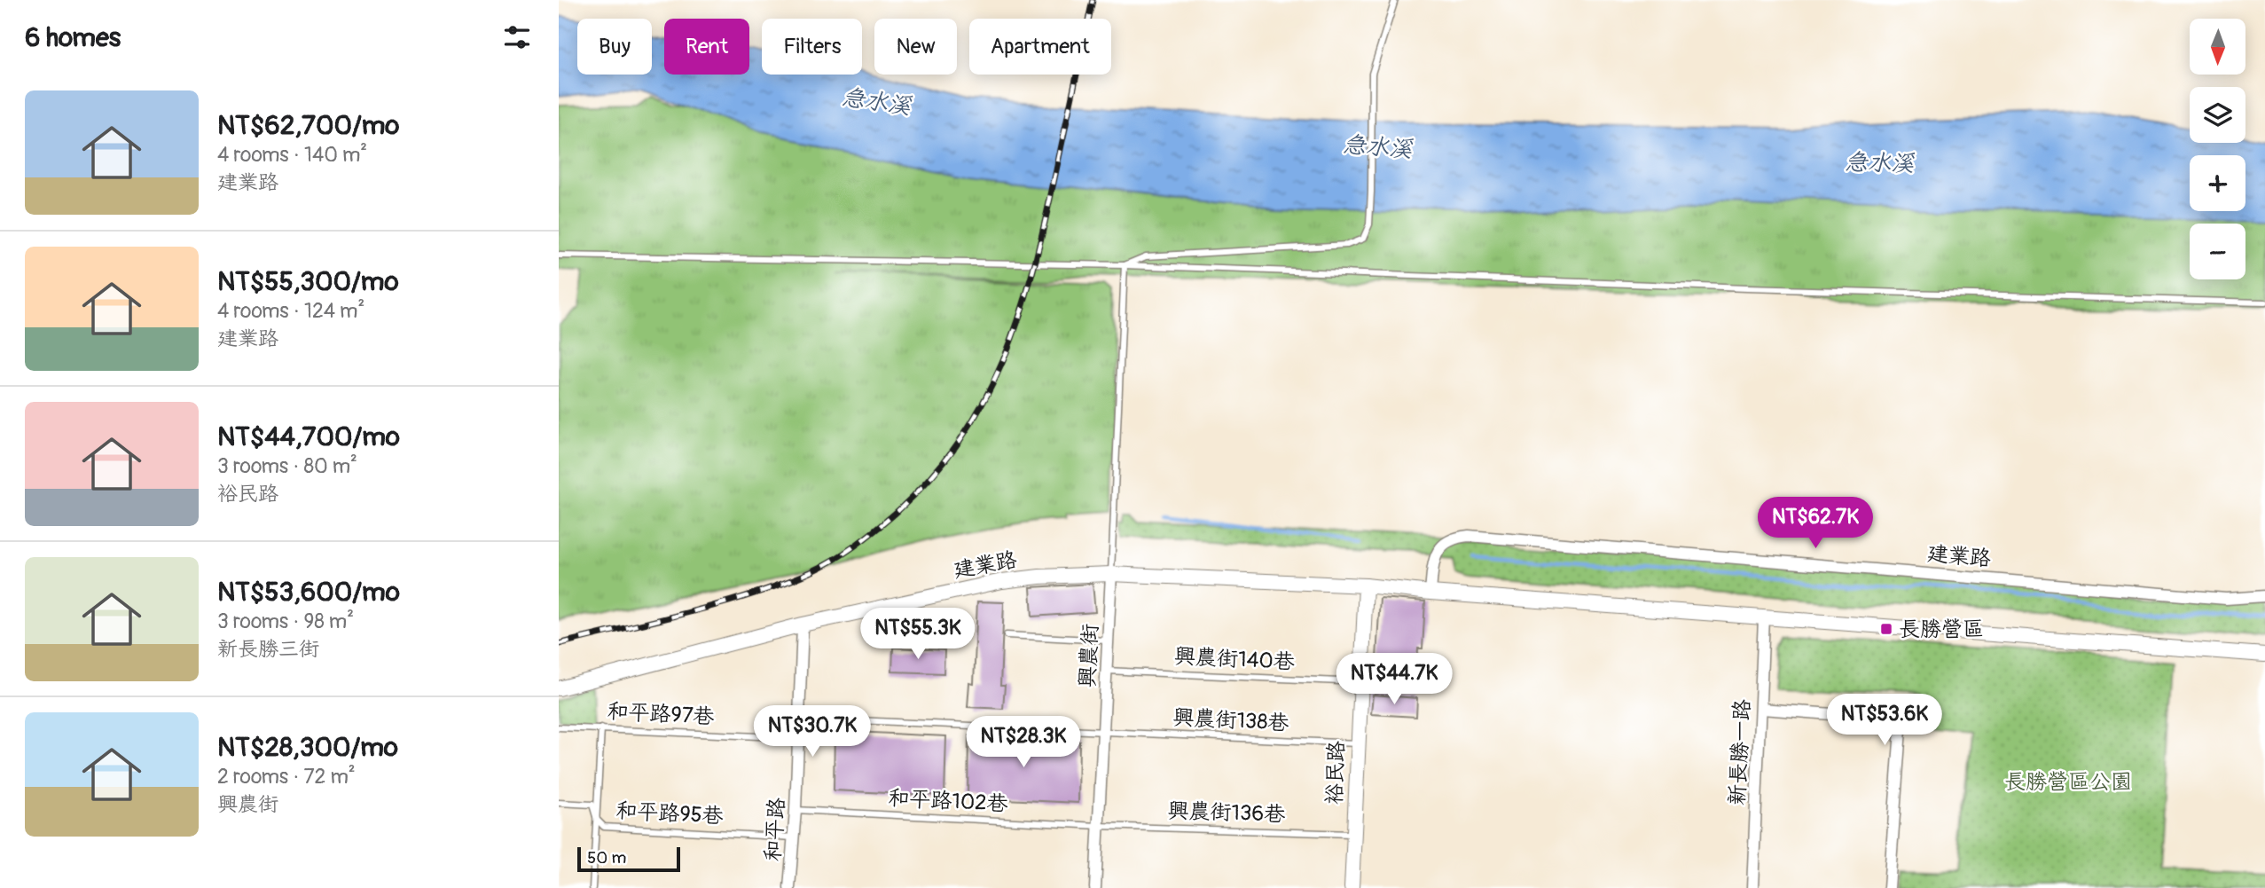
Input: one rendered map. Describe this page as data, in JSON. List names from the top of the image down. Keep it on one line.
{"streets":{"street":["建業路","興農街","新長勝一路","裕民路","和平路"],"lane":["興農街140巷","和平路97巷","興農街138巷","和平路102巷","興農街136巷","和平路95巷"]},"crossings":[["建業路","興農街"],["建業路","新長勝一路"],["建業路","裕民路"],["建業路","和平路"],["興農街","興農街140巷"],["興農街","興農街138巷"],["興農街","和平路102巷"],["興農街","興農街136巷"],["興農街140巷","裕民路"],["和平路97巷","和平路"],["興農街138巷","裕民路"],["興農街138巷","和平路"],["裕民路","興農街136巷"],["和平路102巷","興農街136巷"],["和平路102巷","和平路"],["和平路95巷","和平路"]],"water":["急水溪"],"parks":["長勝營區公園"],"places":{"transit":["長勝營區"]},"scale_bar":"50 m","north":"bottom","page":{"heading":"6 homes","map_buttons":["+","−"],"chip":["Buy","Rent","Filters","New","Apartment"],"list":[{"name":"NT$62,700/mo","note":"4 rooms · 140 m² · 建業路"},{"name":"NT$55,300/mo","note":"4 rooms · 124 m² · 建業路"},{"name":"NT$44,700/mo","note":"3 rooms · 80 m² · 裕民路"},{"name":"NT$53,600/mo","note":"3 rooms · 98 m² · 新長勝三街"},{"name":"NT$28,300/mo","note":"2 rooms · 72 m² · 興農街"}],"price":["NT$62.7K","NT$55.3K","NT$44.7K","NT$53.6K","NT$30.7K","NT$28.3K"],"scale":"50 m"}}
